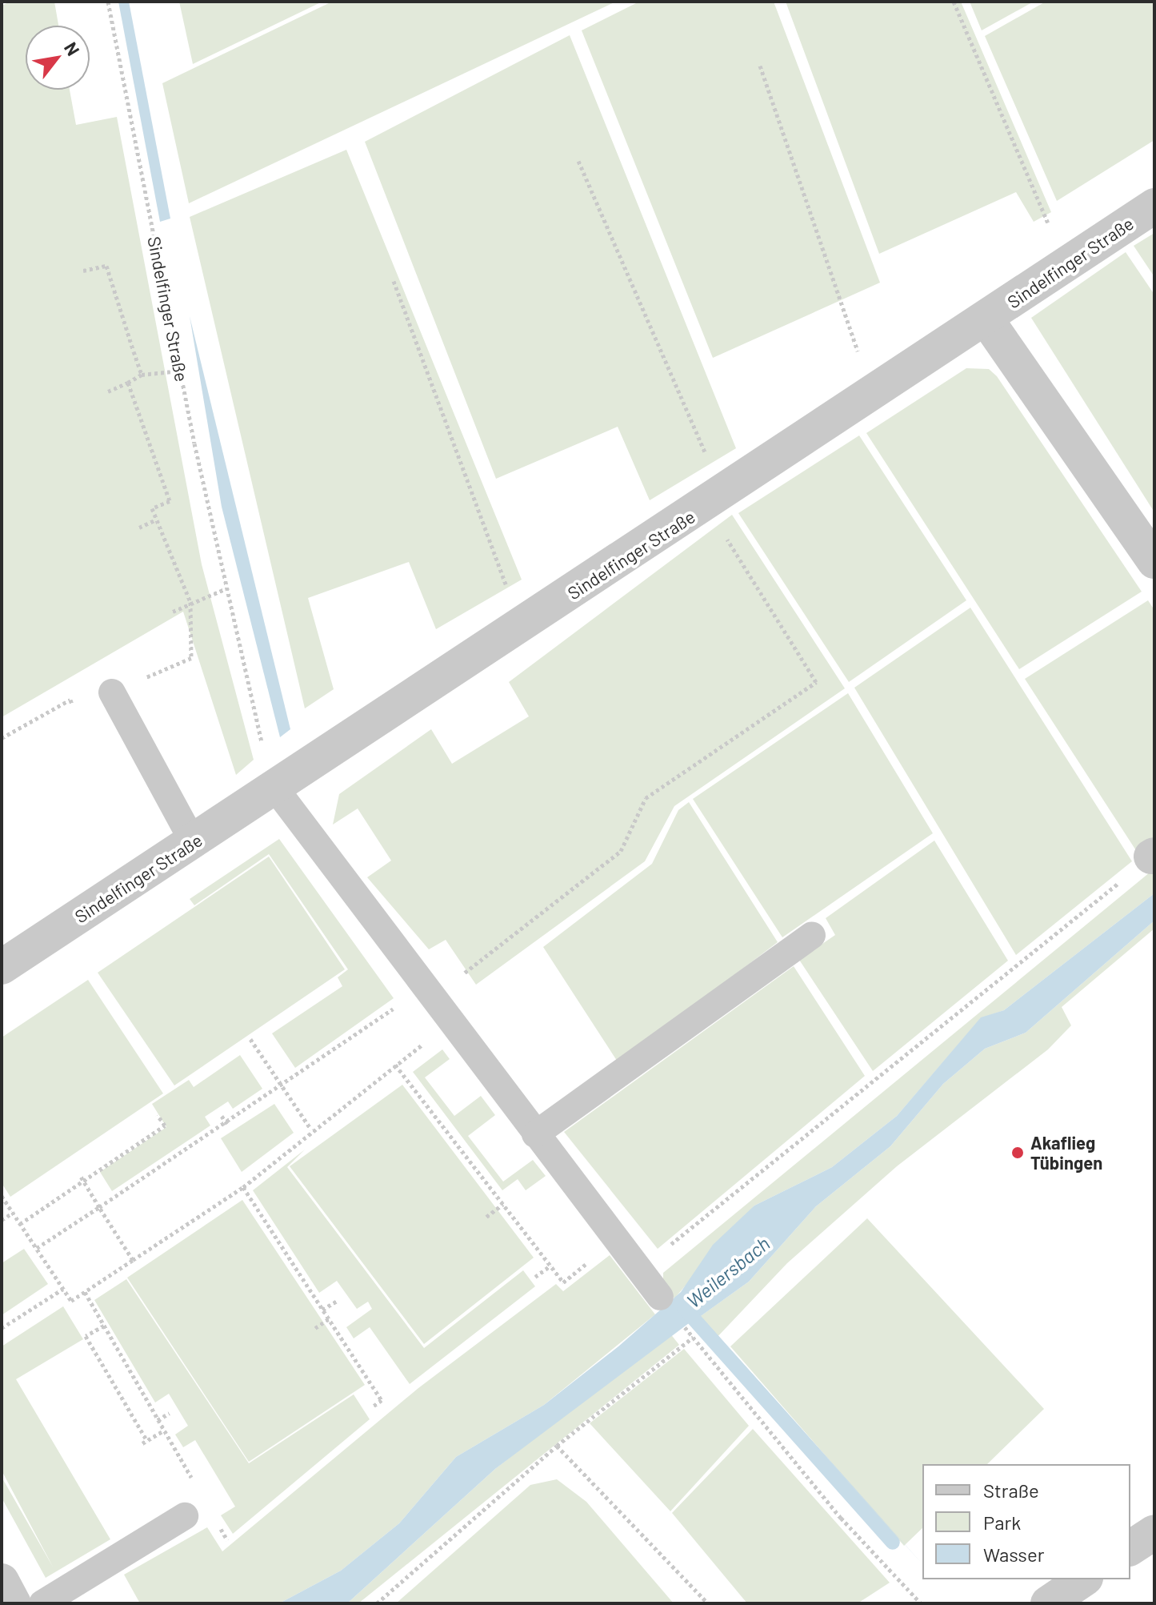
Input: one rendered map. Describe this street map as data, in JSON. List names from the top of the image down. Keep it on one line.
{"streets":{"street":["Sindelfinger Straße"]},"water":["Weilersbach"],"places":["Akaflieg Tübingen"],"legend":["Straße","Park","Wasser"],"north":"top right"}
